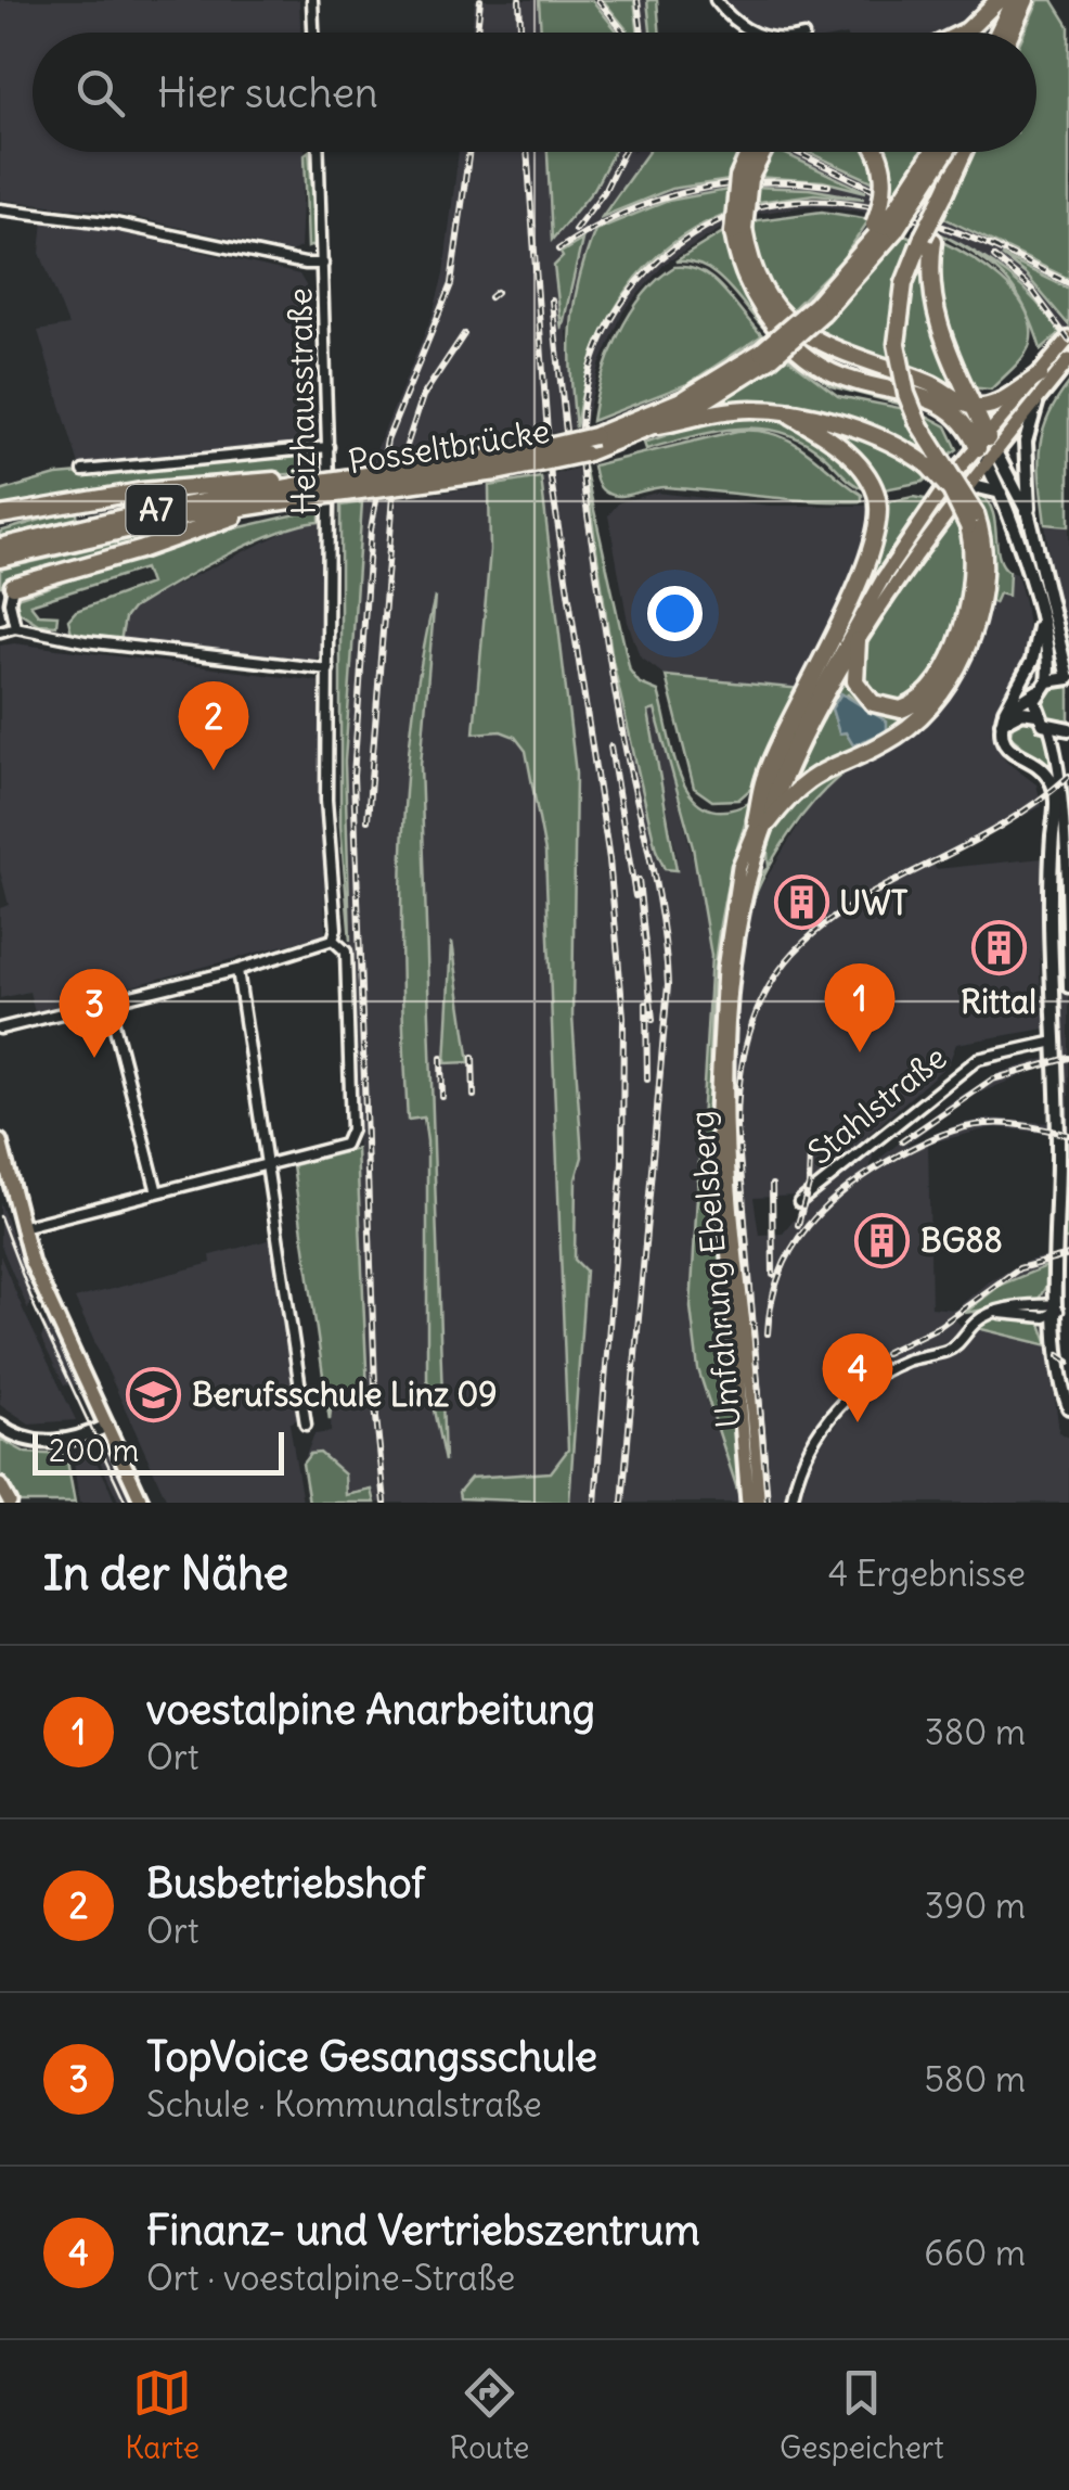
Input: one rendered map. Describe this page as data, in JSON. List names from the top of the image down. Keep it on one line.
{"streets":{"highway":["Posseltbrücke","A7"],"main road":["Umfahrung Ebelsberg"],"street":["Heizhausstraße","Stahlstraße"]},"crossings":[["Posseltbrücke","A7"]],"places":{"building":["UWT","Rittal","BG88"],"school or university":["Berufsschule Linz 09"]},"scale_bar":"200 m","page":{"search":"Hier suchen","pins":["2","1","3","4"],"scale":"200 m","heading":["In der Nähe","4 Ergebnisse"],"list":[{"mark":"1","name":"voestalpine Anarbeitung","note":"Ort","value":"380 m"},{"mark":"2","name":"Busbetriebshof","note":"Ort","value":"390 m"},{"mark":"3","name":"TopVoice Gesangsschule","note":"Schule · Kommunalstraße","value":"580 m"},{"mark":"4","name":"Finanz- und Vertriebszentrum","note":"Ort · voestalpine-Straße","value":"660 m"}],"nav":["Karte","Route","Gespeichert"]}}
